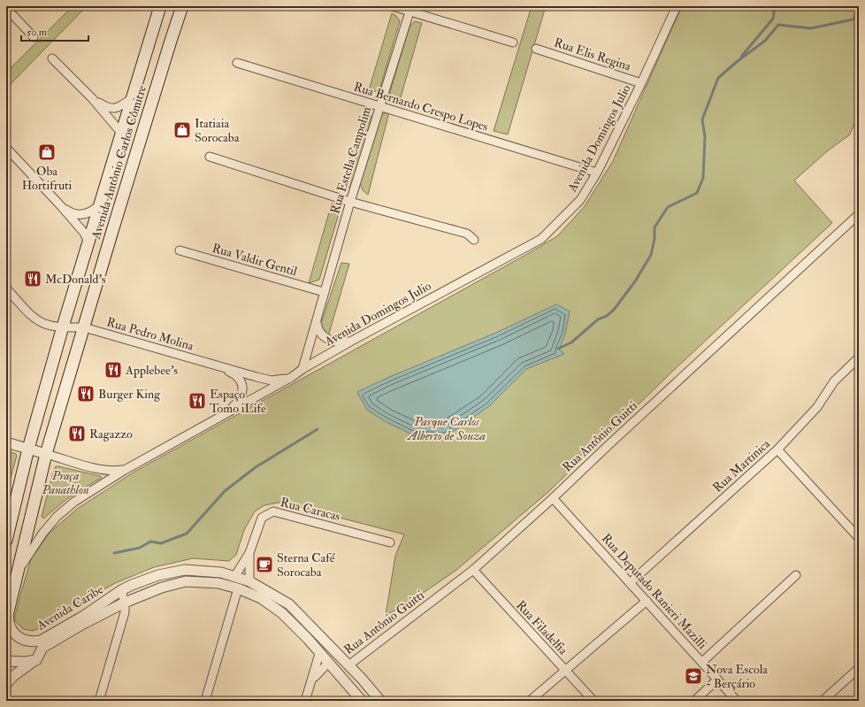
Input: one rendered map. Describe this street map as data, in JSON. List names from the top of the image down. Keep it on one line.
{"streets":{"main road":["Avenida Antônio Carlos Cômitre"],"street":["Rua Elis Regina","Rua Bernardo Crespo Lopes","Avenida Domingos Julio","Rua Estella Campolim","Rua Valdir Gentil","Rua Pedro Molina","Rua Antônio Guitti","Rua Martinica","Rua Caracas","Rua Deputado Ranieri Mazilli","Avenida Caribe","Rua Filadelfia"]},"crossings":[["Rua Elis Regina","Avenida Domingos Julio"],["Rua Bernardo Crespo Lopes","Avenida Domingos Julio"],["Rua Bernardo Crespo Lopes","Rua Estella Campolim"],["Avenida Domingos Julio","Rua Estella Campolim"],["Avenida Domingos Julio","Avenida Antônio Carlos Cômitre"],["Avenida Domingos Julio","Rua Pedro Molina"],["Rua Estella Campolim","Rua Valdir Gentil"],["Avenida Antônio Carlos Cômitre","Rua Pedro Molina"],["Avenida Antônio Carlos Cômitre","Avenida Caribe"],["Rua Antônio Guitti","Rua Deputado Ranieri Mazilli"],["Rua Antônio Guitti","Avenida Caribe"],["Rua Antônio Guitti","Rua Filadelfia"],["Rua Martinica","Rua Deputado Ranieri Mazilli"],["Rua Caracas","Avenida Caribe"]],"parks":["Parque Carlos Alberto de Souza","Praça Panathlon"],"places":{"shop":["Itatiaia Sorocaba","Oba Hortifruti"],"restaurant":["McDonald's","Applebee's","Burger King","Espaço Tomo iLife","Ragazzo"],"cafe":["Sterna Café Sorocaba"],"school or university":["Nova Escola - Berçário"]},"scale_bar":"50 m"}
